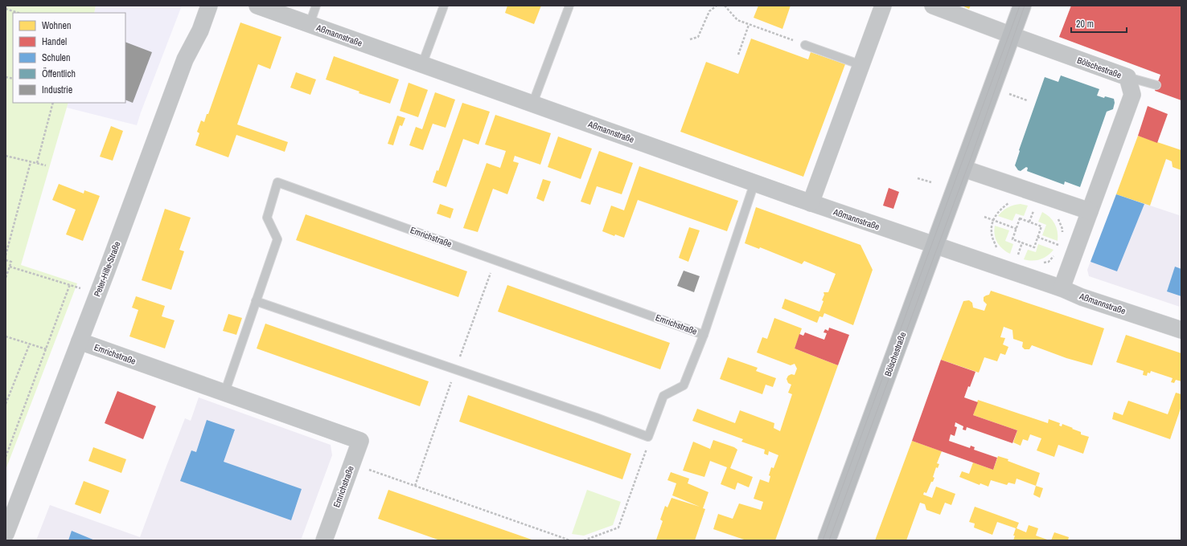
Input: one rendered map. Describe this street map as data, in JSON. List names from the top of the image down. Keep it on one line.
{"streets":{"street":["Aßmannstraße","Bölschestraße","Emrichstraße","Peter-Hille-Straße"]},"crossings":[["Aßmannstraße","Bölschestraße"],["Aßmannstraße","Emrichstraße"],["Emrichstraße","Peter-Hille-Straße"]],"legend":["Wohnen","Handel","Schulen","Öffentlich","Industrie"],"scale_bar":"20 m"}
